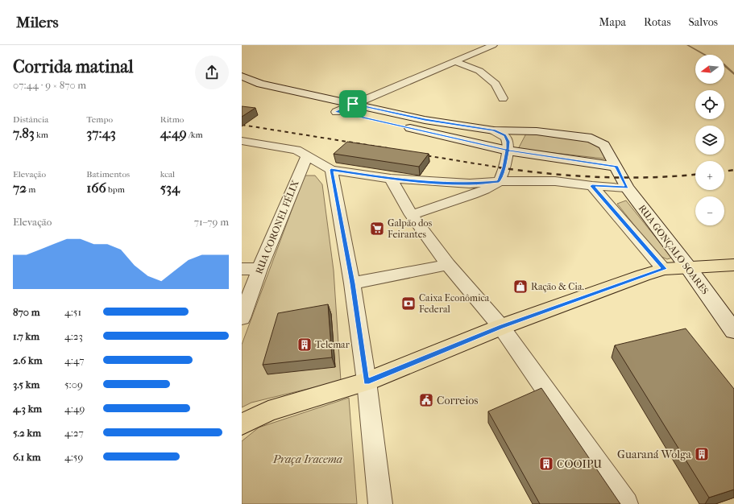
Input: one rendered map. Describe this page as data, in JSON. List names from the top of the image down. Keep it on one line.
{"streets":{"street":["RUA CORONEL FÉLIX","RUA GONÇALO SOARES"]},"parks":["Praça Iracema"],"places":{"supermarket":["Galpão dos Feirantes"],"shop":["Ração & Cia."],"bank":["Caixa Econômica Federal"],"building":["Telemar","Guaraná Wolga","COOIPU"],"public building":["Correios"]},"north":"left","page":{"header":"Milers","nav":["Mapa","Rotas","Salvos"],"heading":["Corrida matinal","07:44 · 9 × 870 m"],"map_buttons":["+","−"],"stats":[["Distância","7.83 km"],["Tempo","37:43"],["Ritmo","4:49 /km"],["Elevação","72 m"],["Batimentos","166 bpm"],["kcal","534"]],"chart":["Elevação","71–79 m"],"list":[{"name":"870 m","note":"4:51"},{"name":"1.7 km","note":"4:23"},{"name":"2.6 km","note":"4:47"},{"name":"3.5 km","note":"5:09"},{"name":"4.3 km","note":"4:49"},{"name":"5.2 km","note":"4:27"},{"name":"6.1 km","note":"4:59"}]}}
